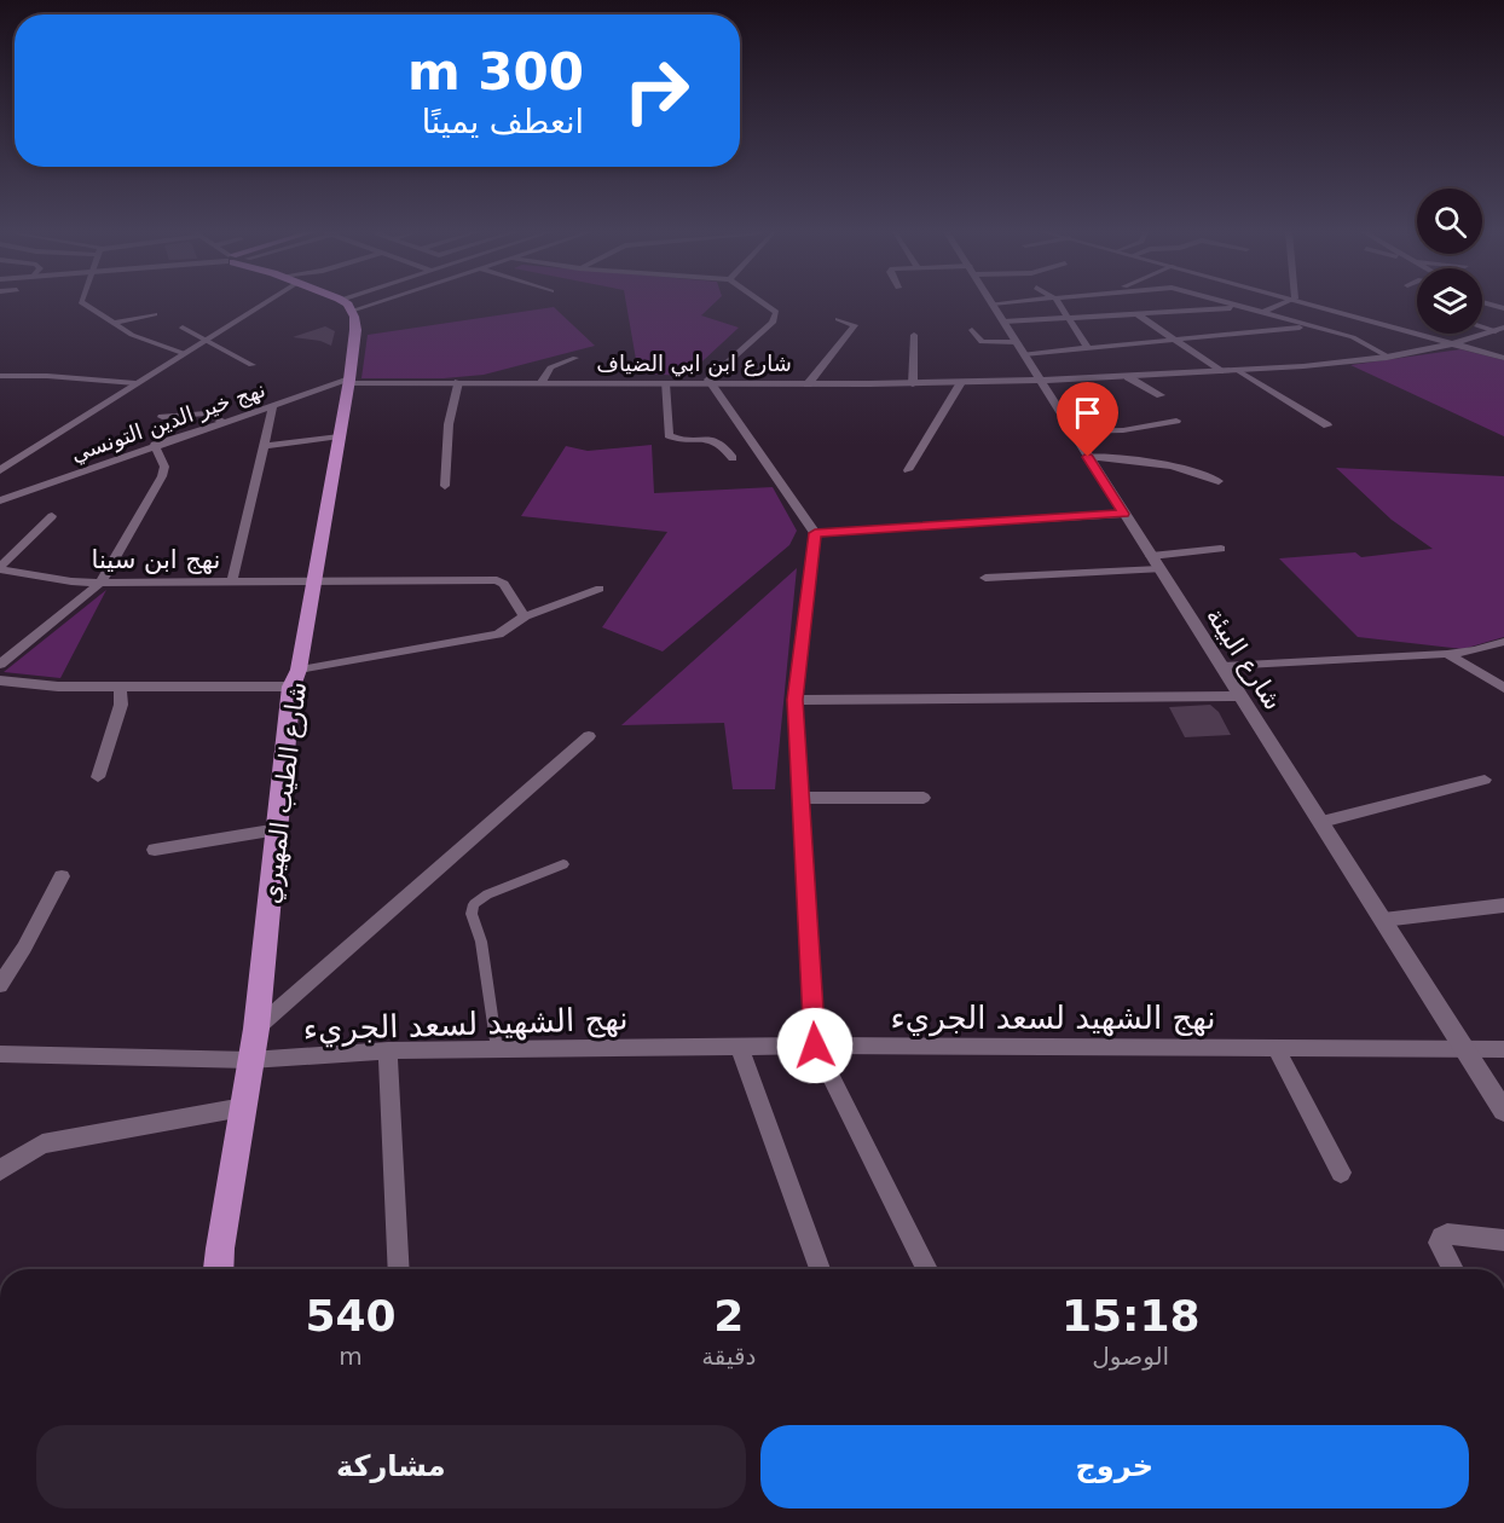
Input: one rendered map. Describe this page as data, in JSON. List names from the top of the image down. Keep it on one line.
{"streets":{"main road":["شارع الطيب المهيري"],"street":["شارع ابن ابي الضياف","نهج خير الدين التونسي","نهج ابن سينا","شارع البيئة","نهج الشهيد لسعد الجريء"]},"crossings":[["شارع ابن ابي الضياف","نهج خير الدين التونسي"],["شارع ابن ابي الضياف","شارع البيئة"],["شارع ابن ابي الضياف","شارع الطيب المهيري"],["نهج خير الدين التونسي","شارع الطيب المهيري"],["نهج ابن سينا","شارع الطيب المهيري"],["شارع البيئة","نهج الشهيد لسعد الجريء"],["شارع الطيب المهيري","نهج الشهيد لسعد الجريء"]],"page":{"turn":["300 m","انعطف يمينًا"],"eta":["15:18","الوصول","2","دقيقة","540","m"],"buttons":["خروج","مشاركة"]}}
